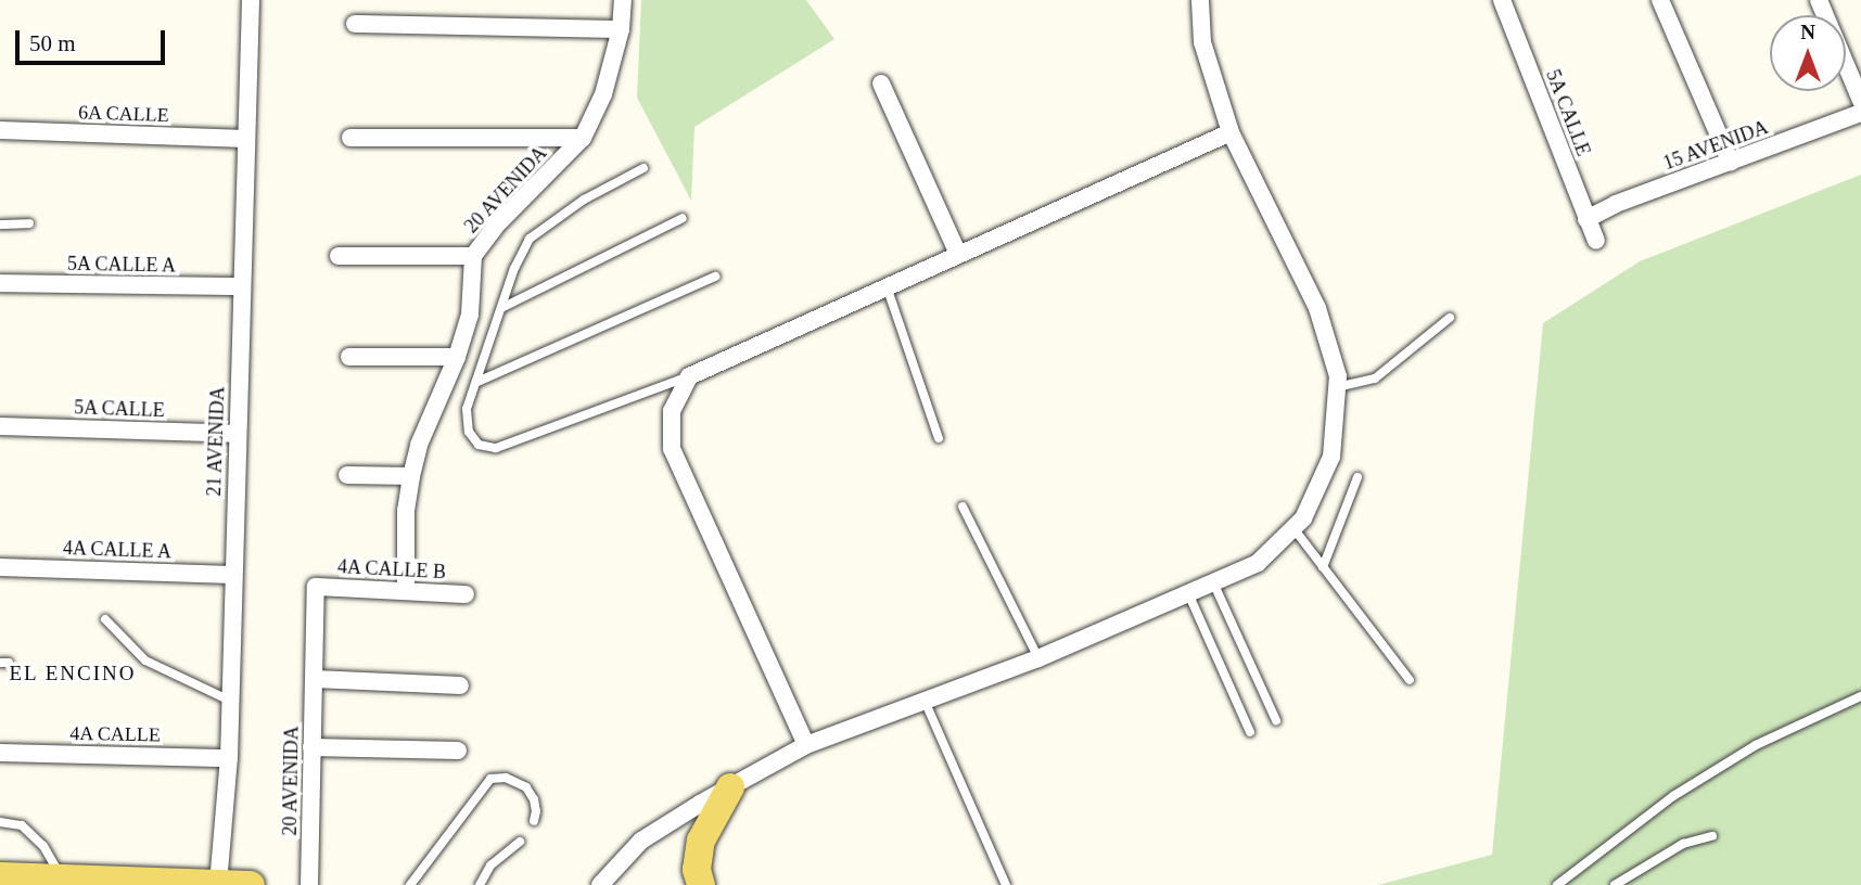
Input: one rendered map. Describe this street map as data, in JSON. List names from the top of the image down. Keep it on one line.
{"streets":{"street":["5A CALLE","6A CALLE","15 AVENIDA","20 AVENIDA","5A CALLE A","21 AVENIDA","4A CALLE A","4A CALLE B","4A CALLE"]},"crossings":[["5A CALLE","15 AVENIDA"],["5A CALLE","21 AVENIDA"],["6A CALLE","21 AVENIDA"],["20 AVENIDA","4A CALLE B"],["5A CALLE A","21 AVENIDA"],["21 AVENIDA","4A CALLE A"],["21 AVENIDA","4A CALLE"]],"districts":["EL ENCINO"],"scale_bar":"50 m","north":"top"}
